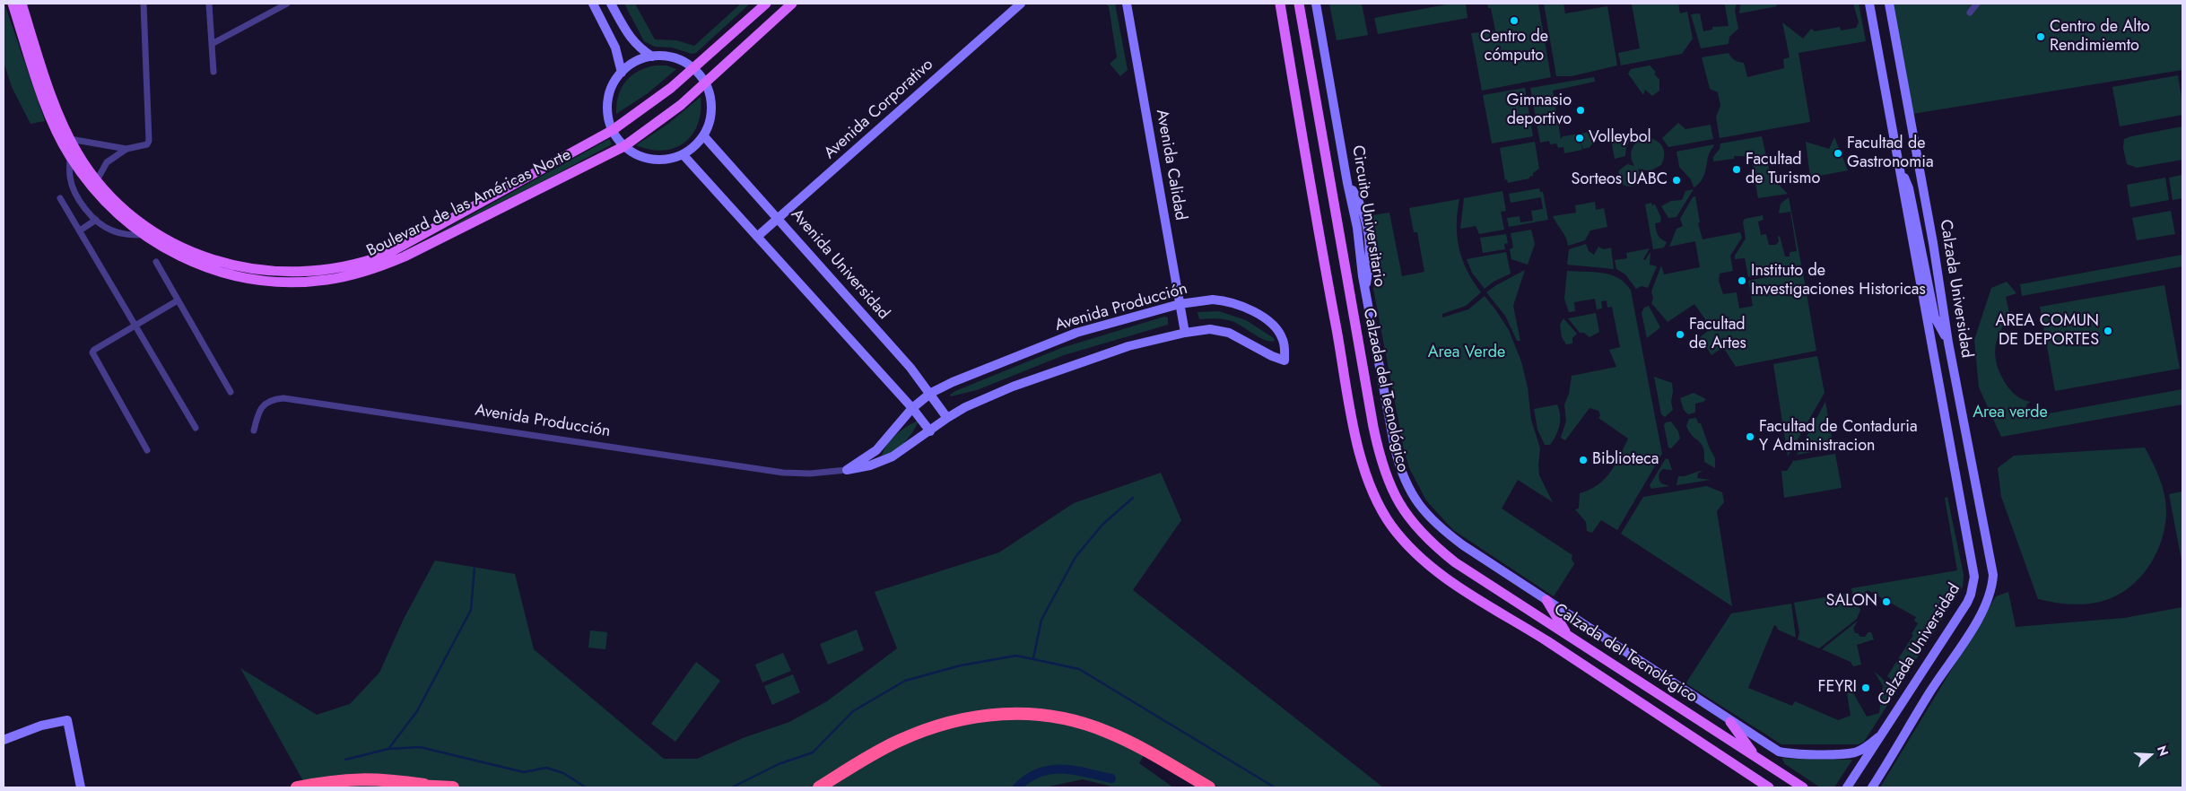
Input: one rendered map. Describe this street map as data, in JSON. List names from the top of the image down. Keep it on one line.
{"streets":{"main road":["Boulevard de las Américas Norte","Calzada del Tecnológico"],"street":["Avenida Corporativo","Avenida Calidad","Circuito Universitario","Avenida Universidad","Calzada Universidad","Avenida Producción"]},"crossings":[["Avenida Corporativo","Avenida Universidad"],["Avenida Calidad","Avenida Producción"],["Circuito Universitario","Calzada Universidad"],["Avenida Universidad","Avenida Producción"]],"parks":["Area Verde","Area verde"],"places":["Centro de cómputo","Centro de Alto Rendimiemto","Gimnasio deportivo","Volleybol","Facultad de Gastronomia","Facultad de Turismo","Sorteos UABC","Instituto de Investigaciones Historicas","AREA COMUN DE DEPORTES","Facultad de Artes","Facultad de Contaduria Y Administracion","Biblioteca","SALON","FEYRI"],"north":"right"}
